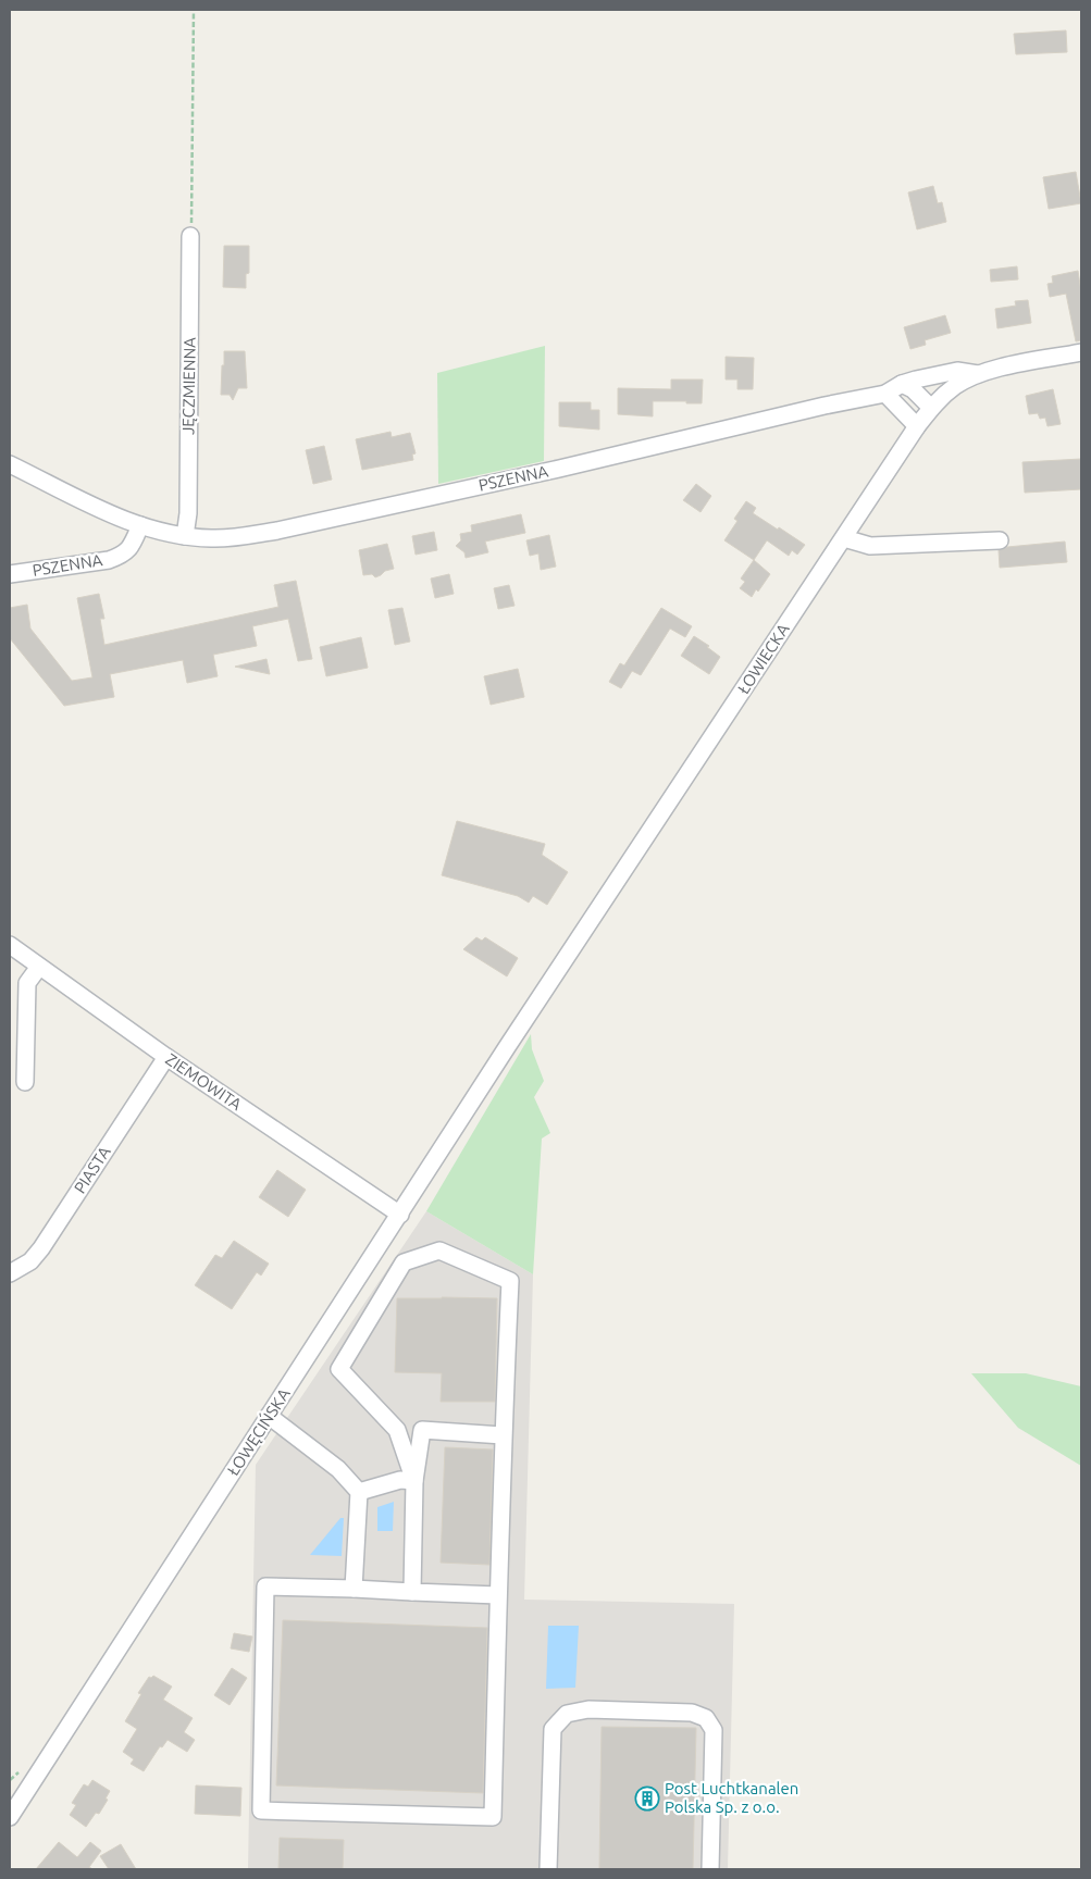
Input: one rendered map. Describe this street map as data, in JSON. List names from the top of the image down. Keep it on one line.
{"streets":{"street":["JĘCZMIENNA","PSZENNA","ŁOWIECKA","ZIEMOWITA","PIASTA","ŁOWĘCIŃSKA"]},"crossings":[["JĘCZMIENNA","PSZENNA"],["PSZENNA","ŁOWIECKA"],["ŁOWIECKA","ŁOWĘCIŃSKA"],["ZIEMOWITA","PIASTA"],["ZIEMOWITA","ŁOWĘCIŃSKA"]],"places":{"building":["Post Luchtkanalen Polska Sp. z o.o."]}}
